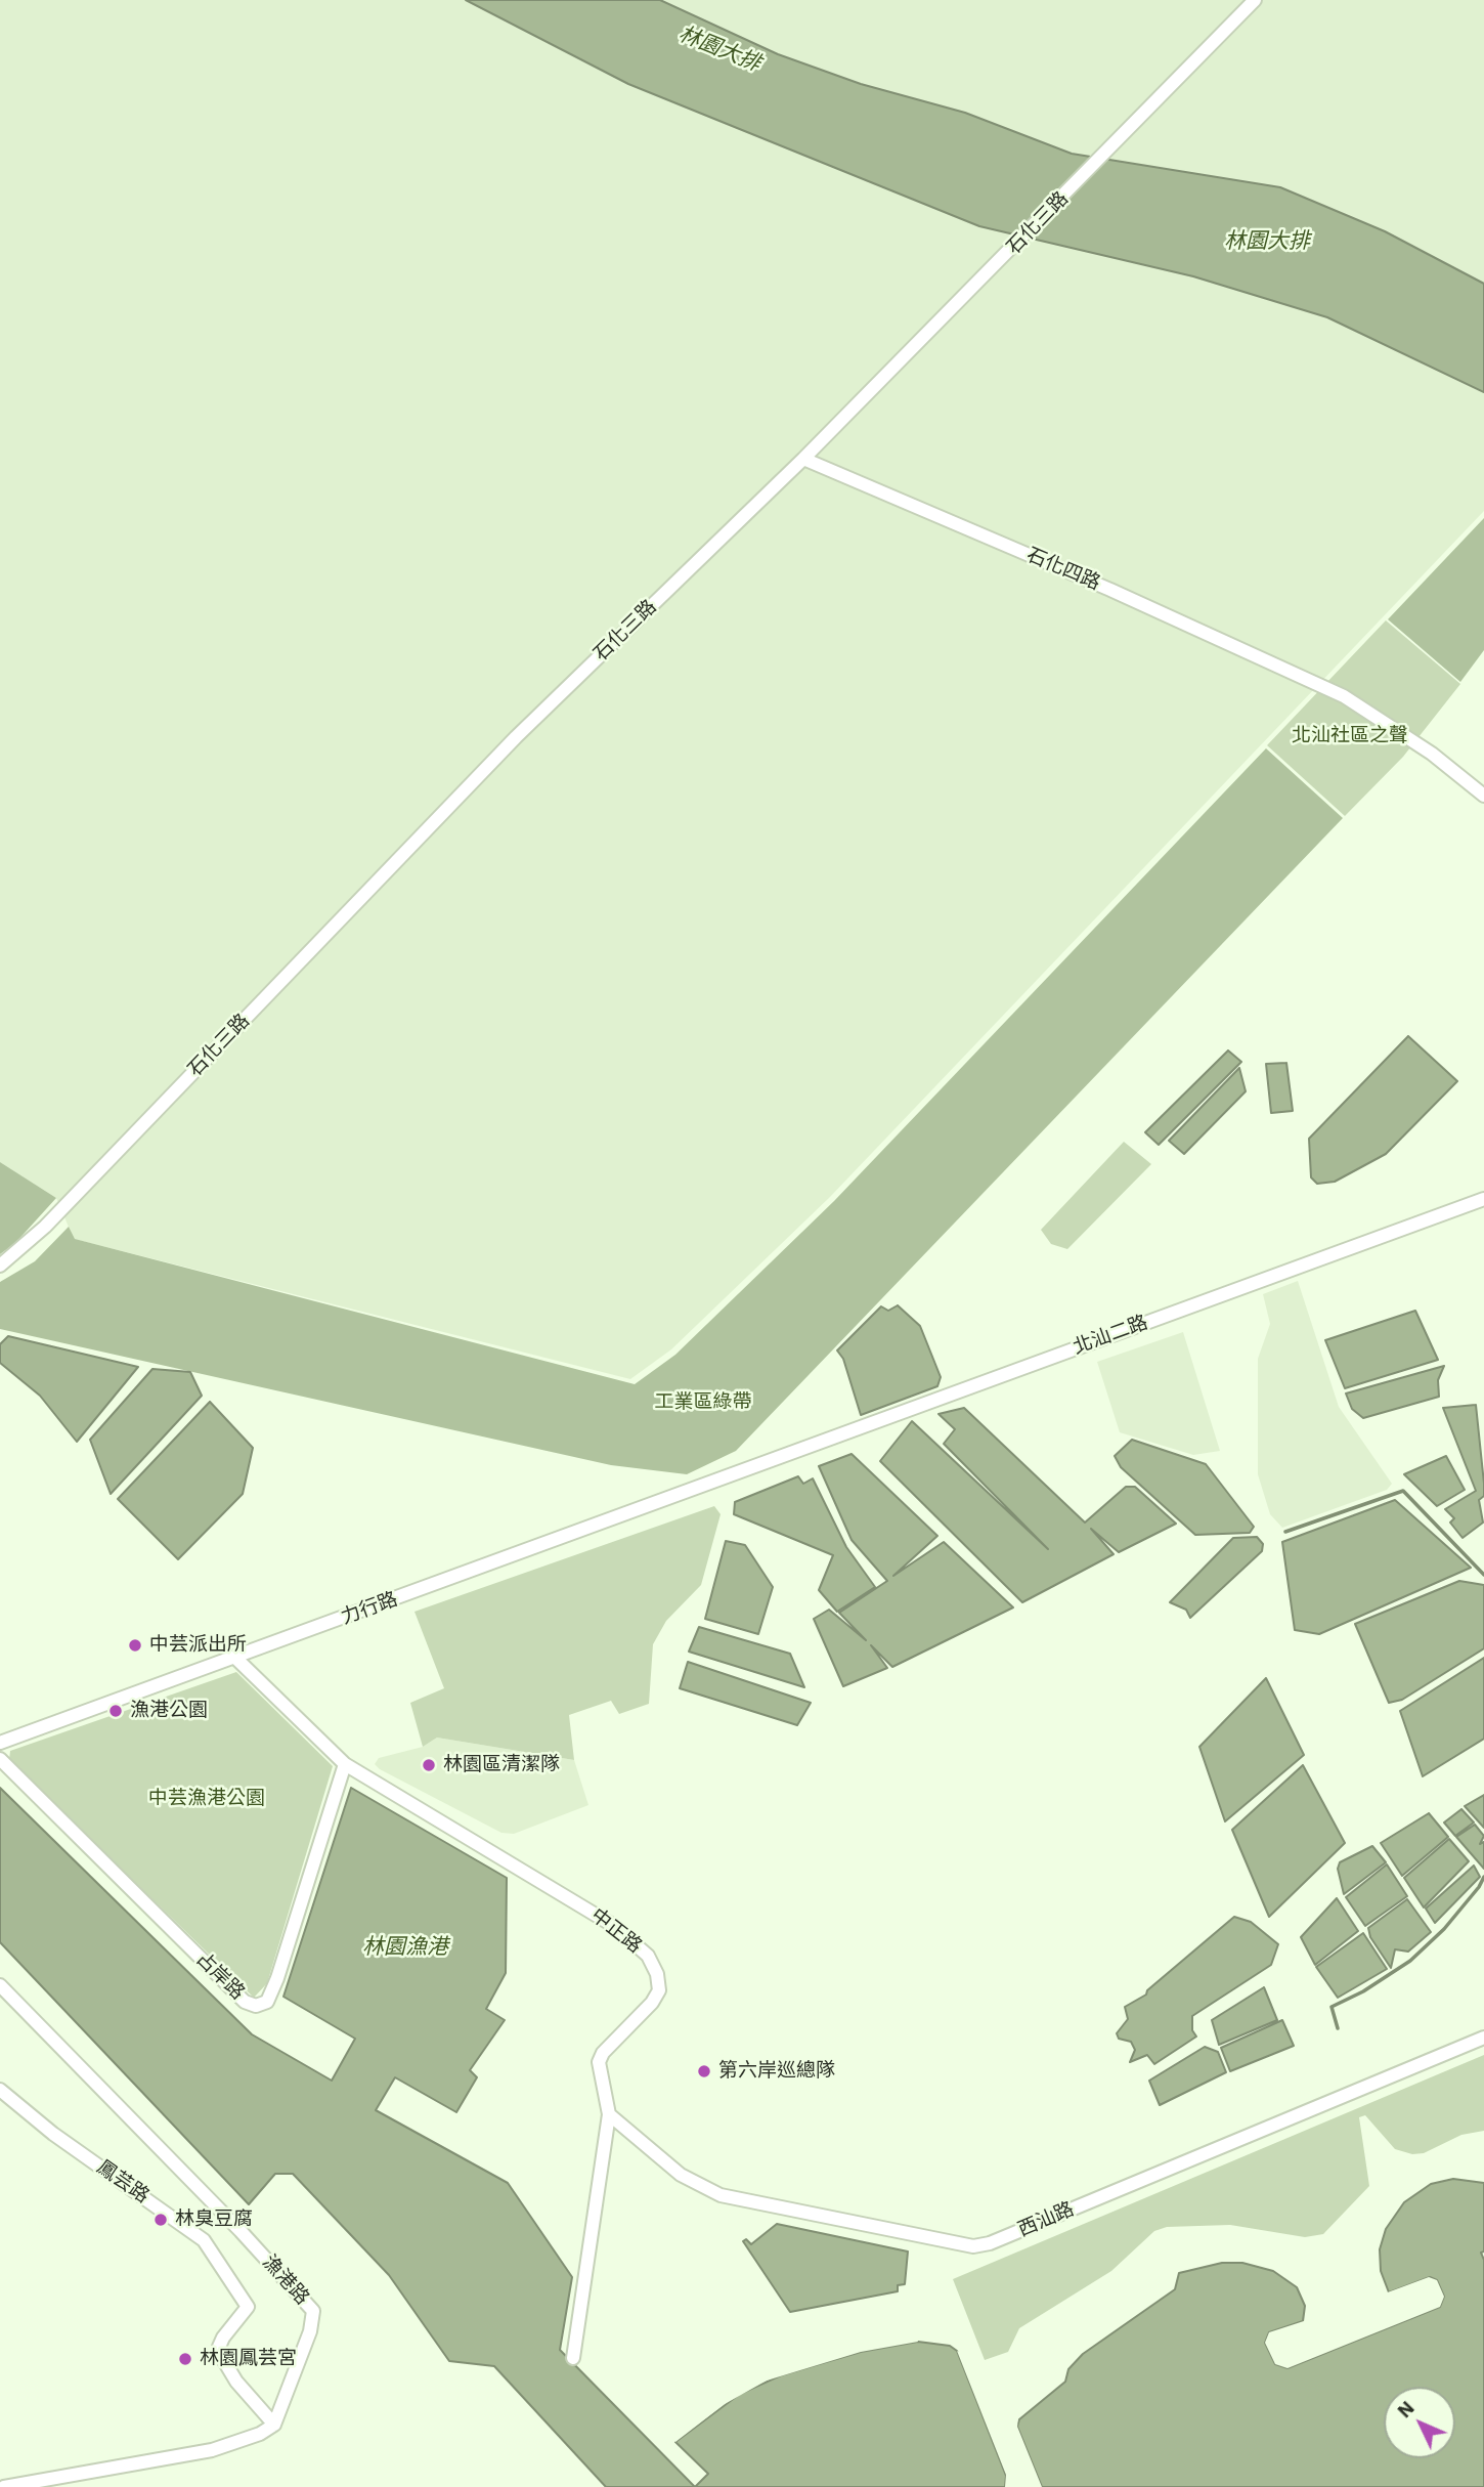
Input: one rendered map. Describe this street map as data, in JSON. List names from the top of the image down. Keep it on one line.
{"streets":{"street":["石化三路","石化四路","北汕二路","力行路","中正路","占岸路","鳳芸路","西汕路","漁港路"]},"crossings":[["石化三路","石化四路"],["北汕二路","力行路"],["力行路","中正路"],["中正路","占岸路"],["中正路","西汕路"],["鳳芸路","漁港路"]],"water":["林園大排","林園漁港"],"parks":["北汕社區之聲","工業區綠帶","中芸漁港公園"],"places":["中芸派出所","漁港公園","林園區清潔隊","第六岸巡總隊","林臭豆腐","林園鳳芸宮"],"north":"top left"}
